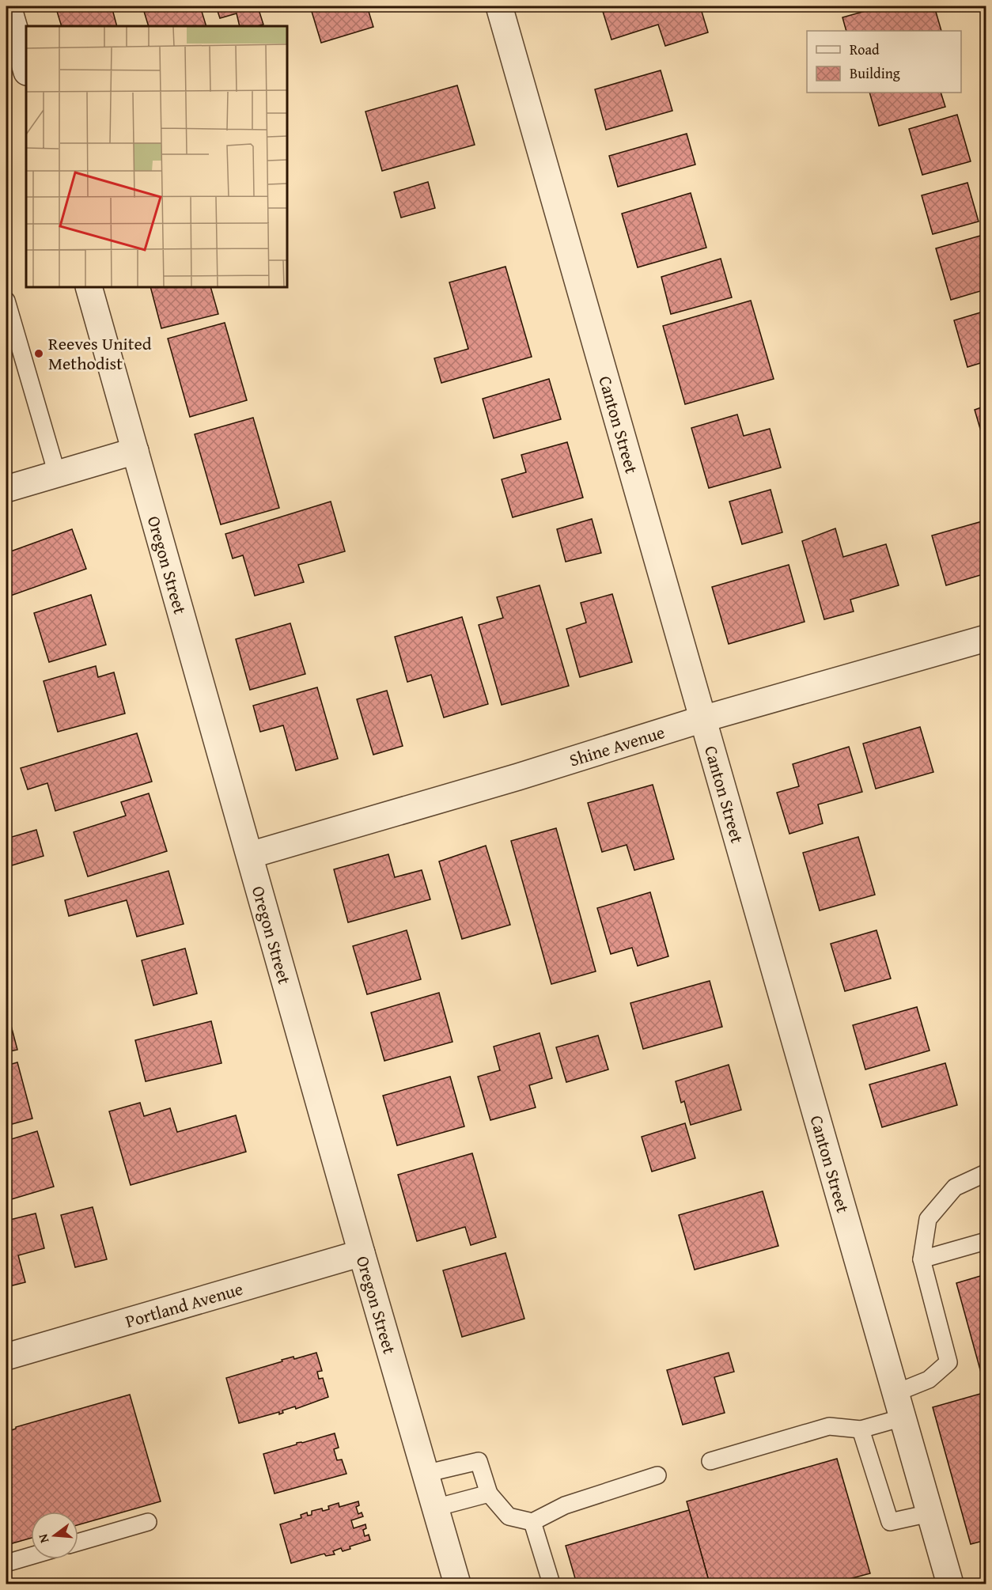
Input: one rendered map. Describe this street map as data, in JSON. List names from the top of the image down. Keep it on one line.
{"streets":{"street":["Canton Street","Oregon Street","Shine Avenue","Portland Avenue"]},"crossings":[["Canton Street","Shine Avenue"],["Oregon Street","Shine Avenue"],["Oregon Street","Portland Avenue"]],"places":["Reeves United Methodist"],"legend":["Road","Building"],"north":"left"}
